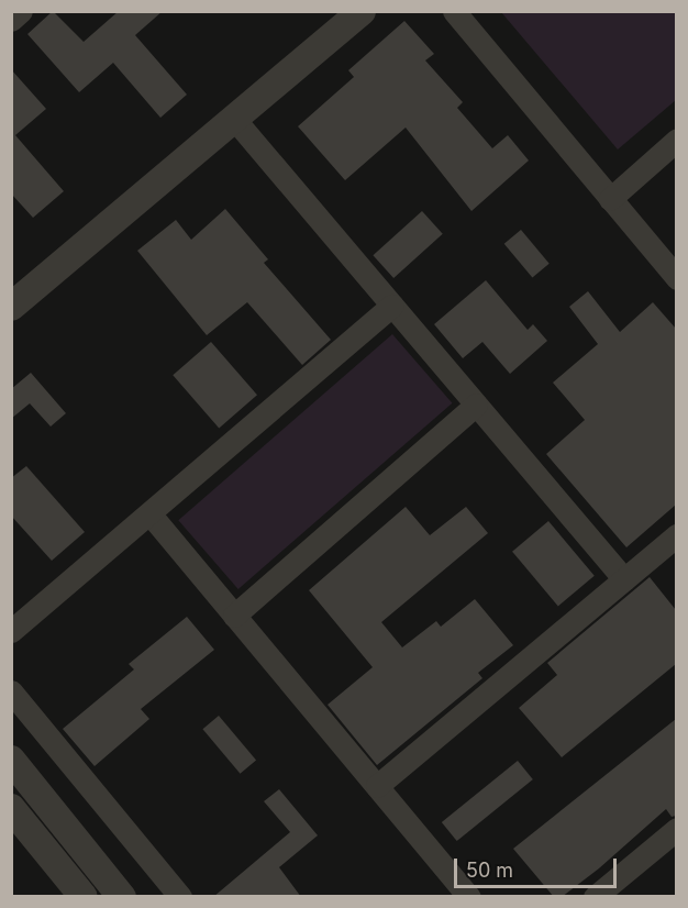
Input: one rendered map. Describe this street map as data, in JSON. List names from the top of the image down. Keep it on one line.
{"scale_bar":"50 m"}
